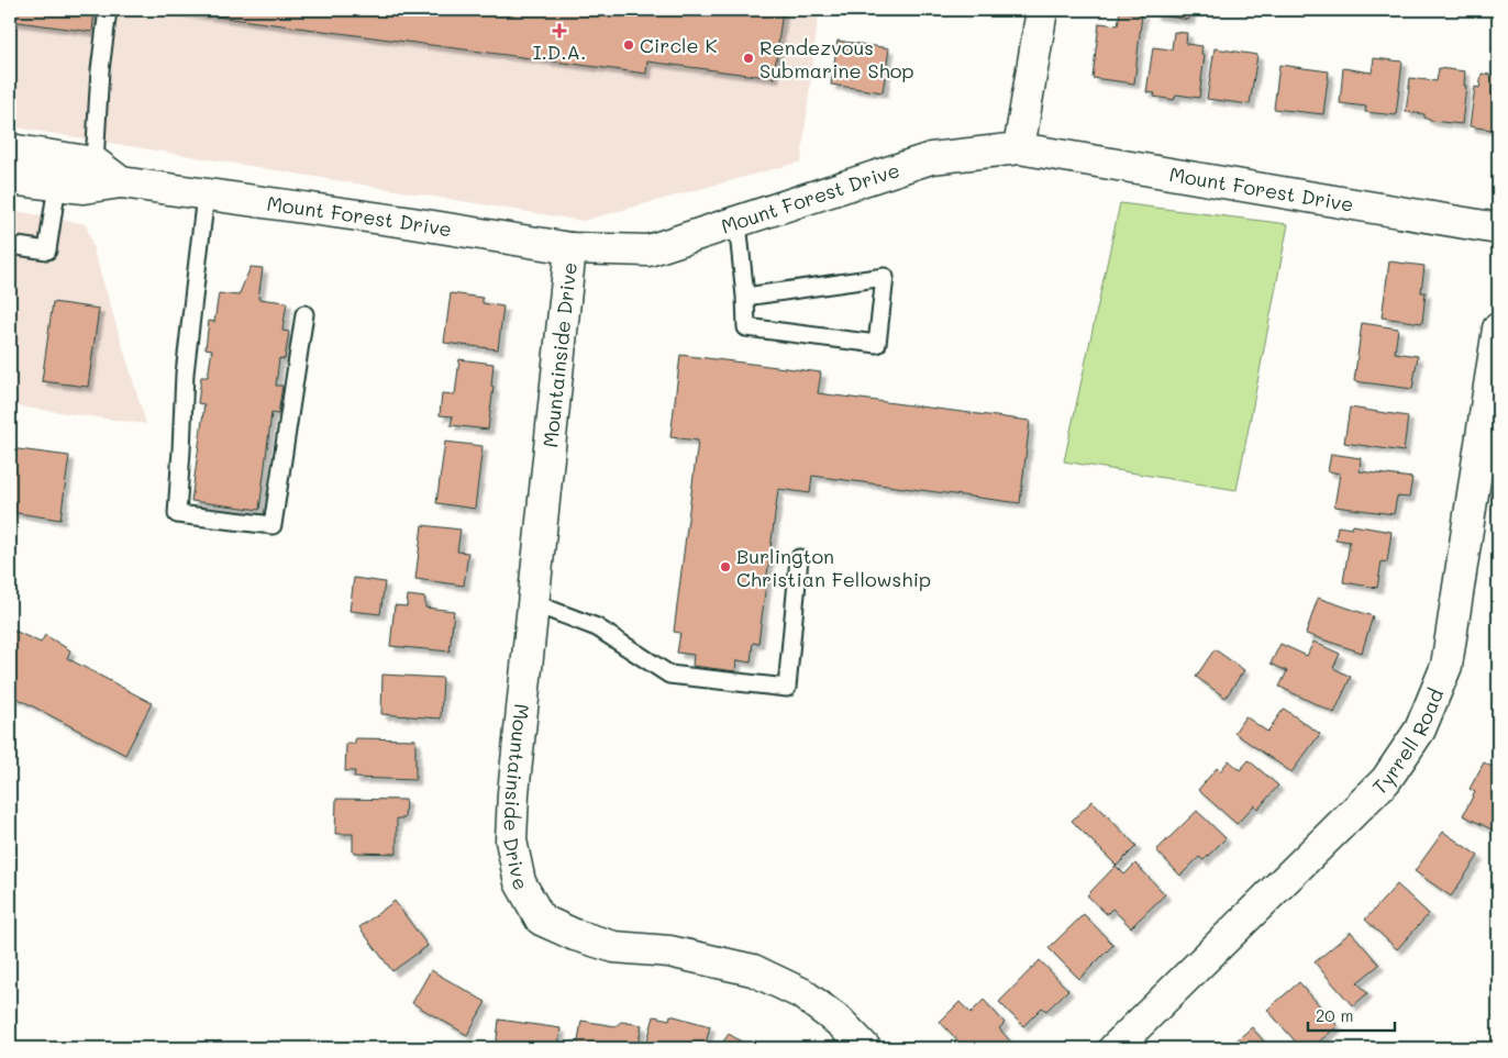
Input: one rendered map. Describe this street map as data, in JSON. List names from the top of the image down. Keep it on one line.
{"streets":{"street":["Mount Forest Drive","Mountainside Drive","Tyrrell Road"]},"crossings":[["Mount Forest Drive","Mountainside Drive"]],"places":{"health":["I.D.A."],"other":["Circle K","Rendezvous Submarine Shop","Burlington Christian Fellowship"]},"scale_bar":"20 m"}
